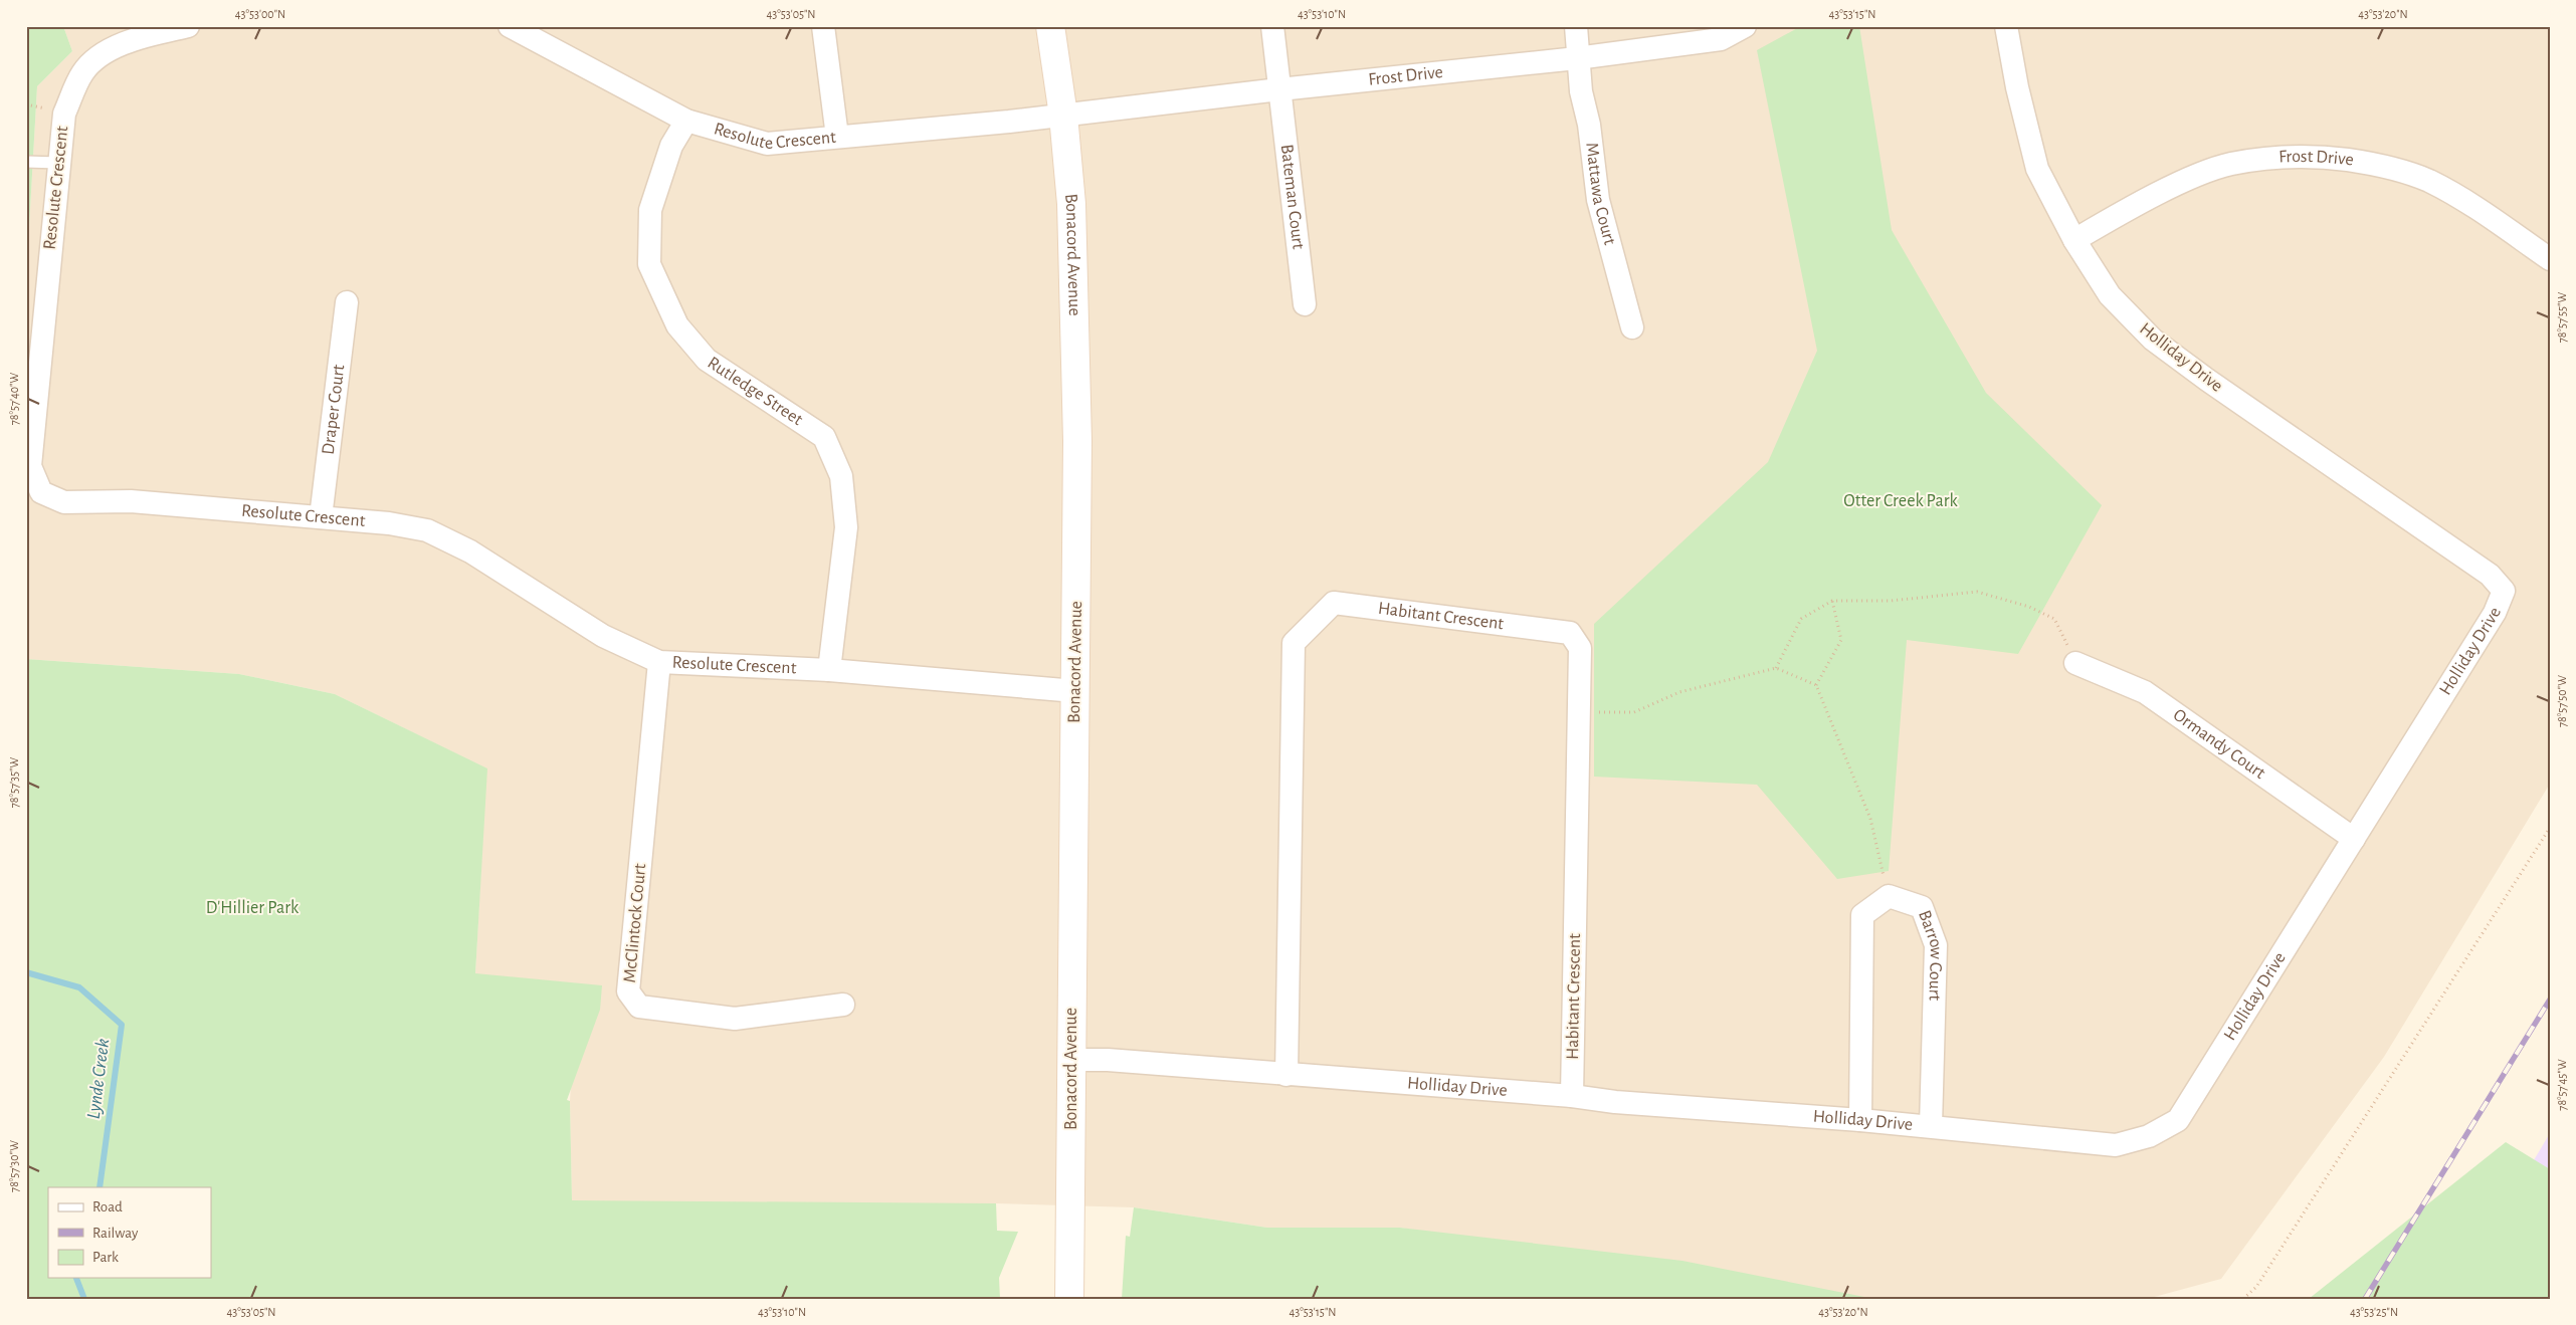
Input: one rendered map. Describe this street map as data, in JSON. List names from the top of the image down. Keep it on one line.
{"streets":{"street":["Frost Drive","Resolute Crescent","Mattawa Court","Bateman Court","Bonacord Avenue","Holliday Drive","Rutledge Street","Draper Court","Habitant Crescent","Ormandy Court","McClintock Court","Barrow Court"]},"crossings":[["Frost Drive","Resolute Crescent"],["Frost Drive","Mattawa Court"],["Frost Drive","Bateman Court"],["Frost Drive","Bonacord Avenue"],["Frost Drive","Holliday Drive"],["Resolute Crescent","Bonacord Avenue"],["Resolute Crescent","Rutledge Street"],["Resolute Crescent","Draper Court"],["Resolute Crescent","McClintock Court"],["Bonacord Avenue","Holliday Drive"],["Holliday Drive","Habitant Crescent"],["Holliday Drive","Ormandy Court"],["Holliday Drive","Barrow Court"]],"water":["Lynde Creek"],"parks":["Otter Creek Park","D'Hillier Park"],"legend":["Road","Railway","Park"],"coordinates":["43°53'00\"N","43°53'05\"N","43°53'10\"N","43°53'15\"N","43°53'20\"N","78°57'55\"W","78°57'40\"W","78°57'50\"W","78°57'35\"W","78°57'45\"W","78°57'30\"W","43°53'25\"N"]}
